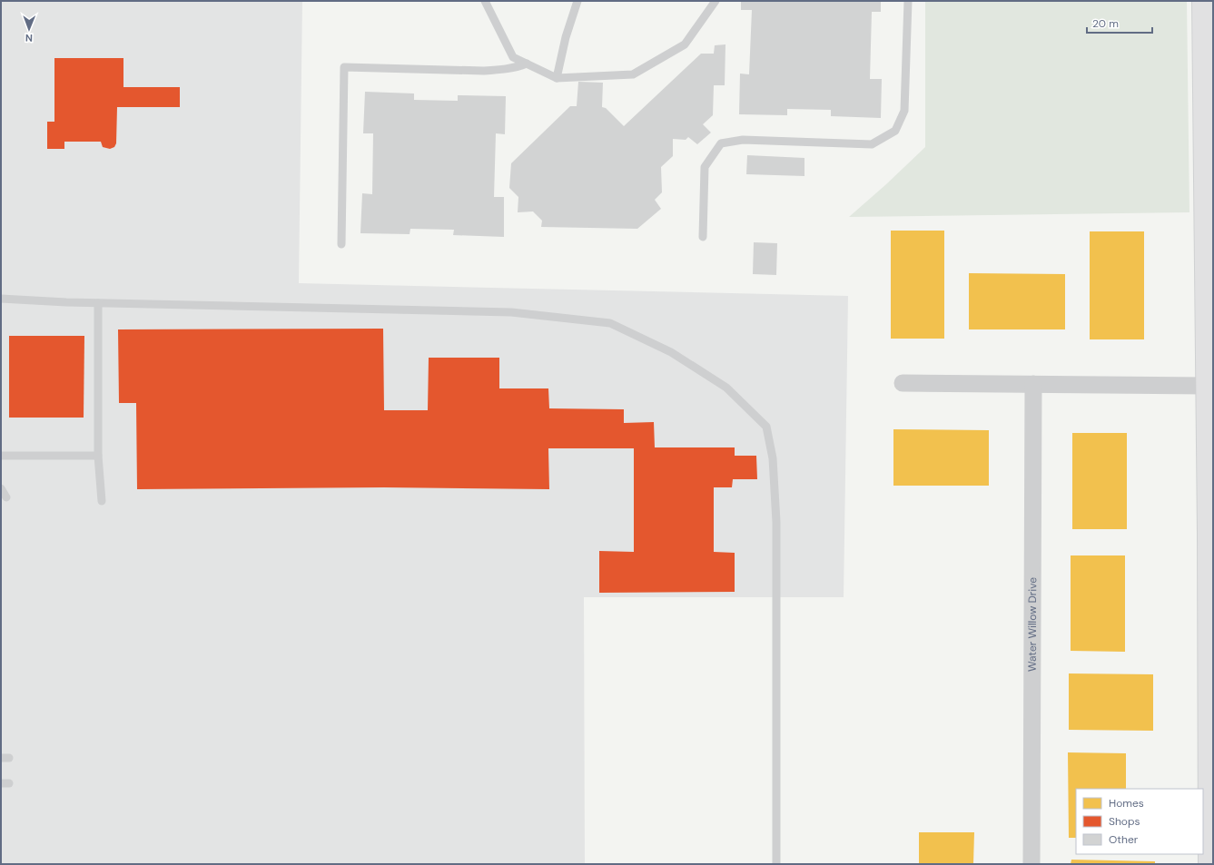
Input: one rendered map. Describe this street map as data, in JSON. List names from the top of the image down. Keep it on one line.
{"streets":{"street":["Water Willow Drive"]},"legend":["Homes","Shops","Other"],"scale_bar":"20 m","north":"bottom"}
